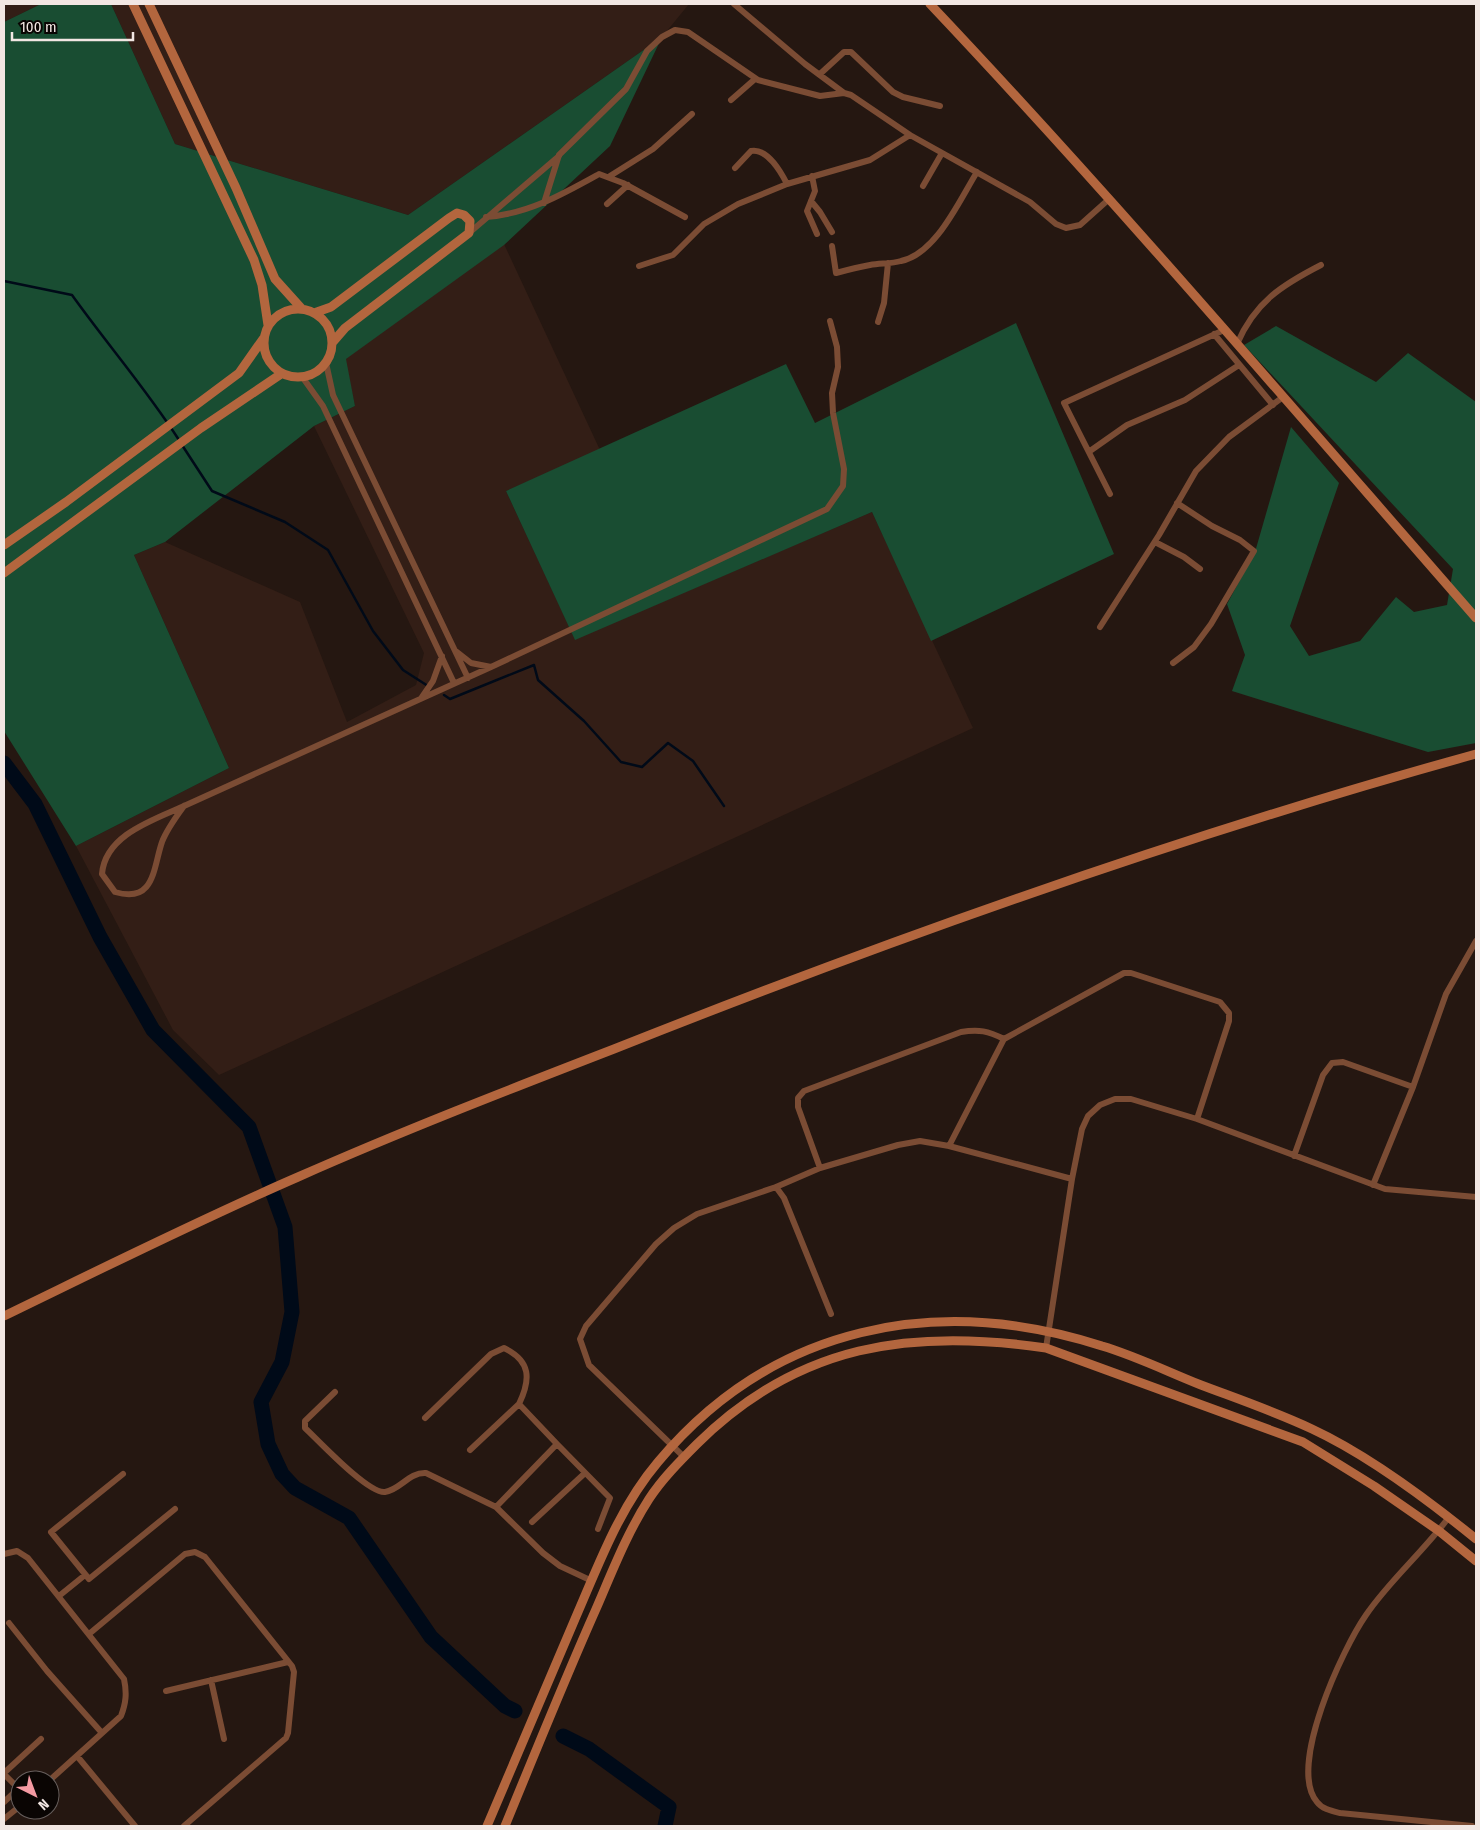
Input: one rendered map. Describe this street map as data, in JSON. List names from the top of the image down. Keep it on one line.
{"scale_bar":"100 m","north":"bottom right"}
